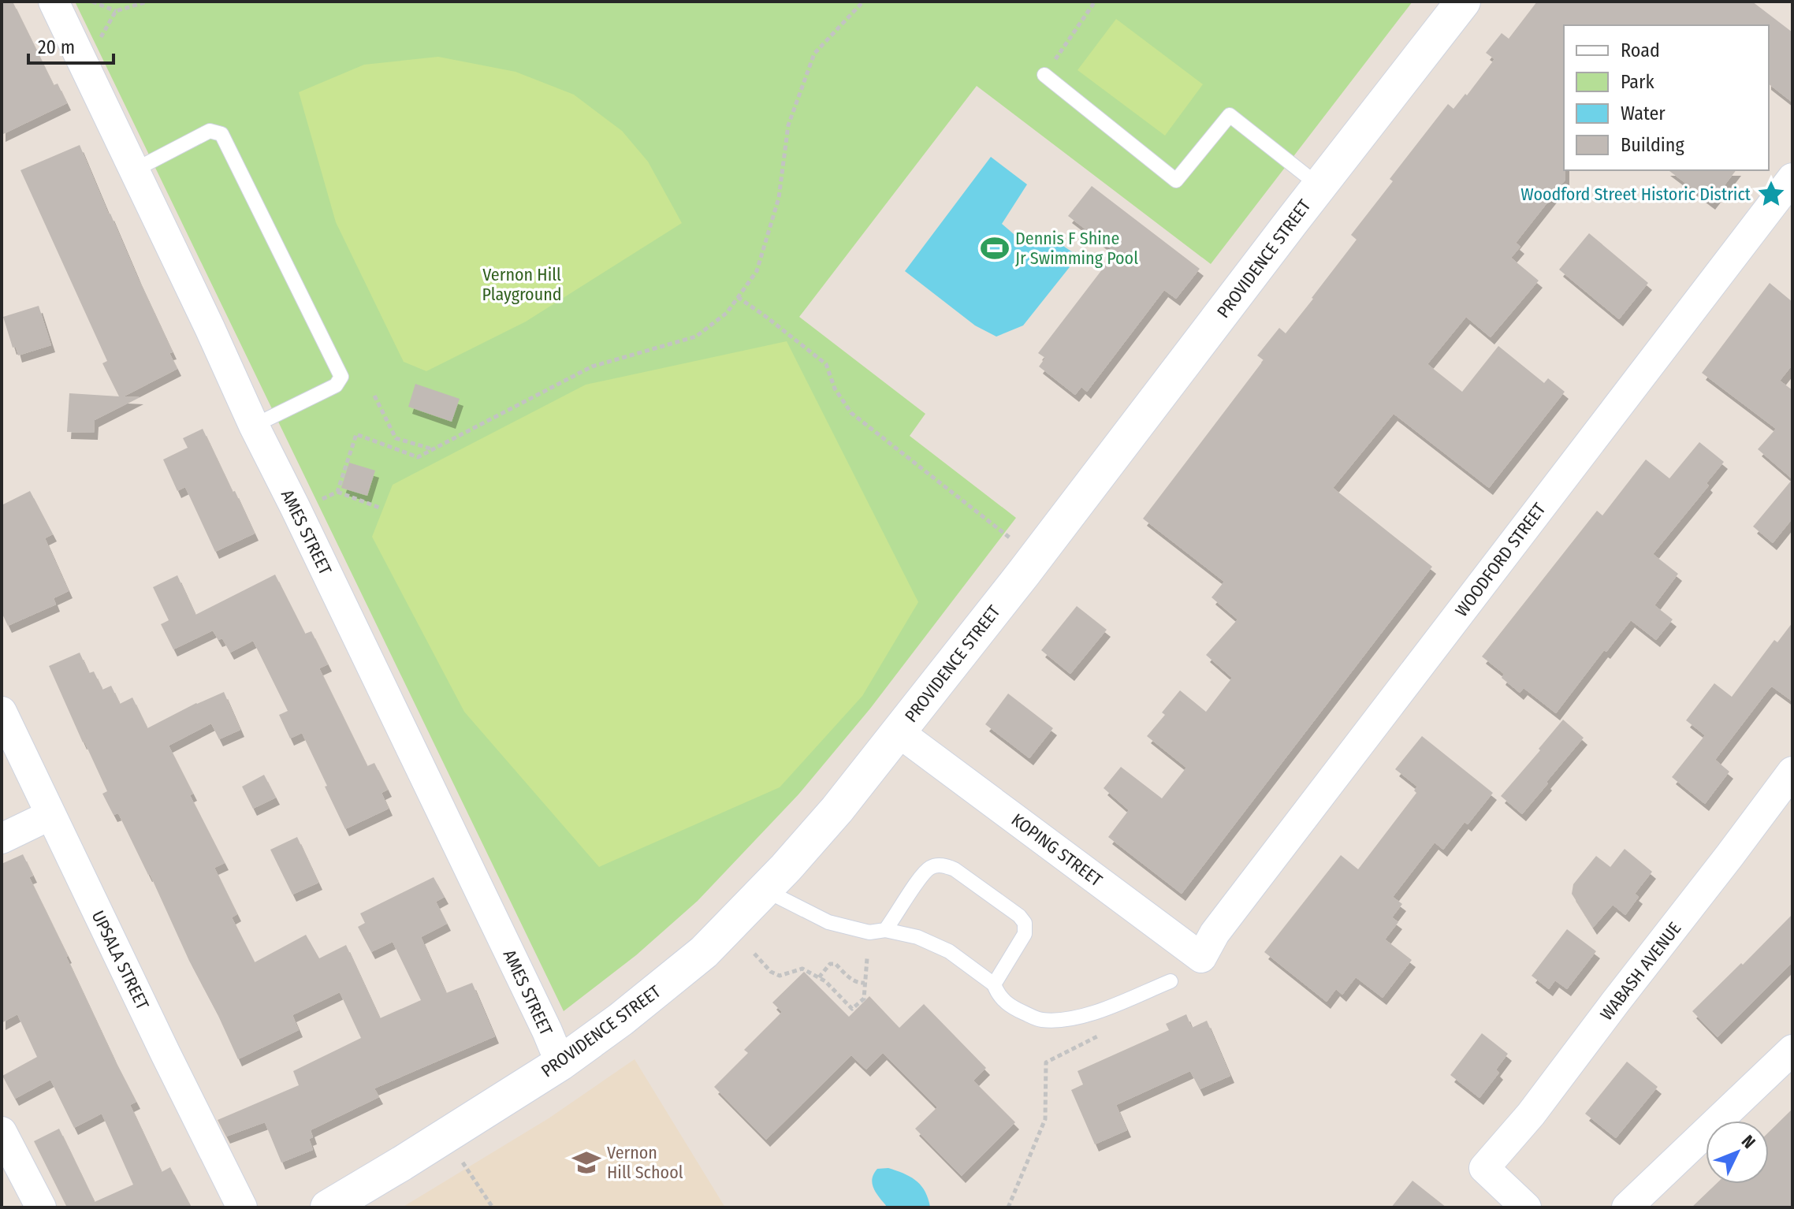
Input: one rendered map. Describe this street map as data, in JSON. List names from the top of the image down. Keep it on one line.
{"streets":{"main road":["PROVIDENCE STREET"],"street":["AMES STREET","WOODFORD STREET","KOPING STREET","UPSALA STREET","WABASH AVENUE"]},"crossings":[["PROVIDENCE STREET","AMES STREET"],["PROVIDENCE STREET","KOPING STREET"],["WOODFORD STREET","KOPING STREET"]],"parks":["Vernon Hill Playground"],"places":{"place":["Woodford Street Historic District"],"sports":["Dennis F Shine Jr Swimming Pool"],"school or university":["Vernon Hill School"]},"legend":["Road","Park","Water","Building"],"scale_bar":"20 m","north":"top right"}
